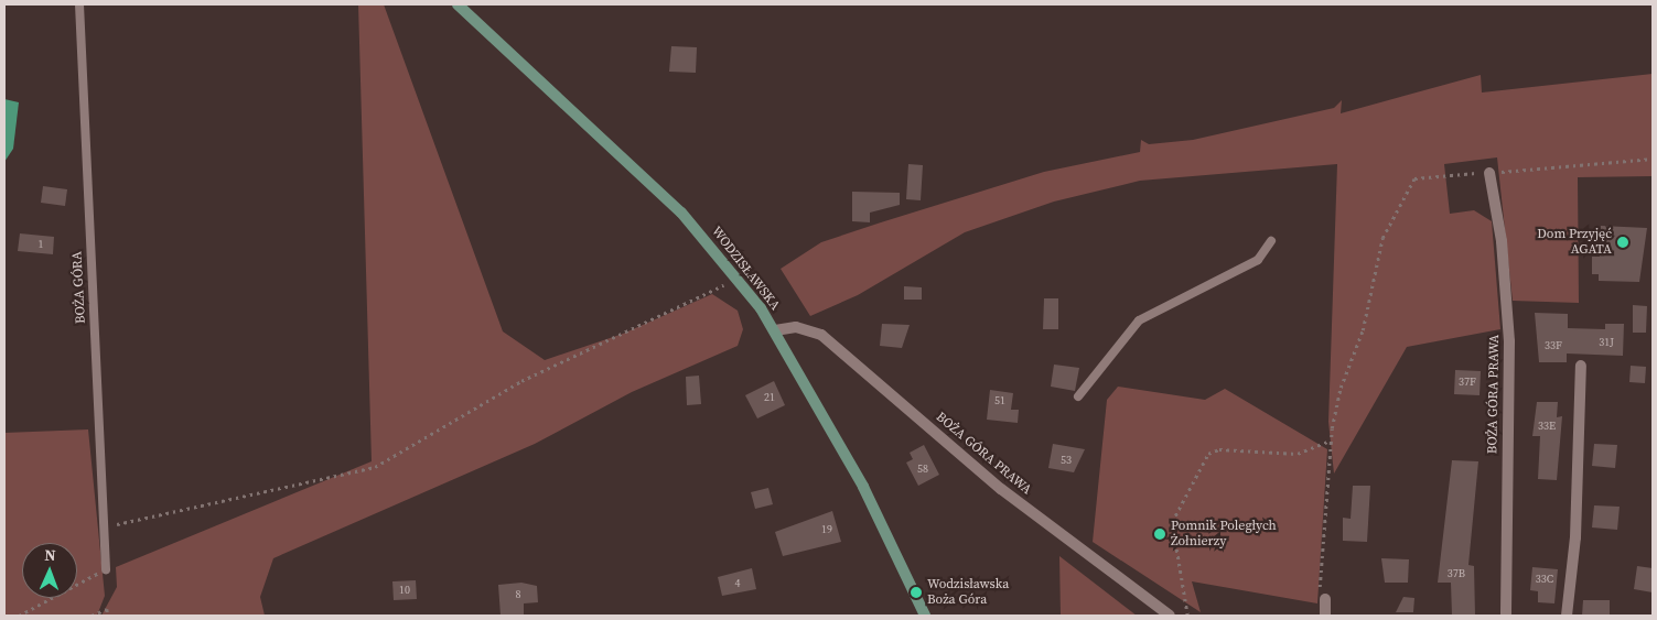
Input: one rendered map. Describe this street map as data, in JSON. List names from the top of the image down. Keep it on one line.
{"streets":{"main road":["WODZISŁAWSKA"],"street":["BOŻA GÓRA PRAWA"],"lane":["BOŻA GÓRA"]},"crossings":[["WODZISŁAWSKA","BOŻA GÓRA PRAWA"]],"places":["Dom Przyjęć AGATA","Pomnik Poległych Żołnierzy","Wodzisławska Boża Góra"],"house_numbers":["1","31J","33F","37F","21","51","33E","53","58","19","37B","33C","4","10","8"],"north":"top"}
